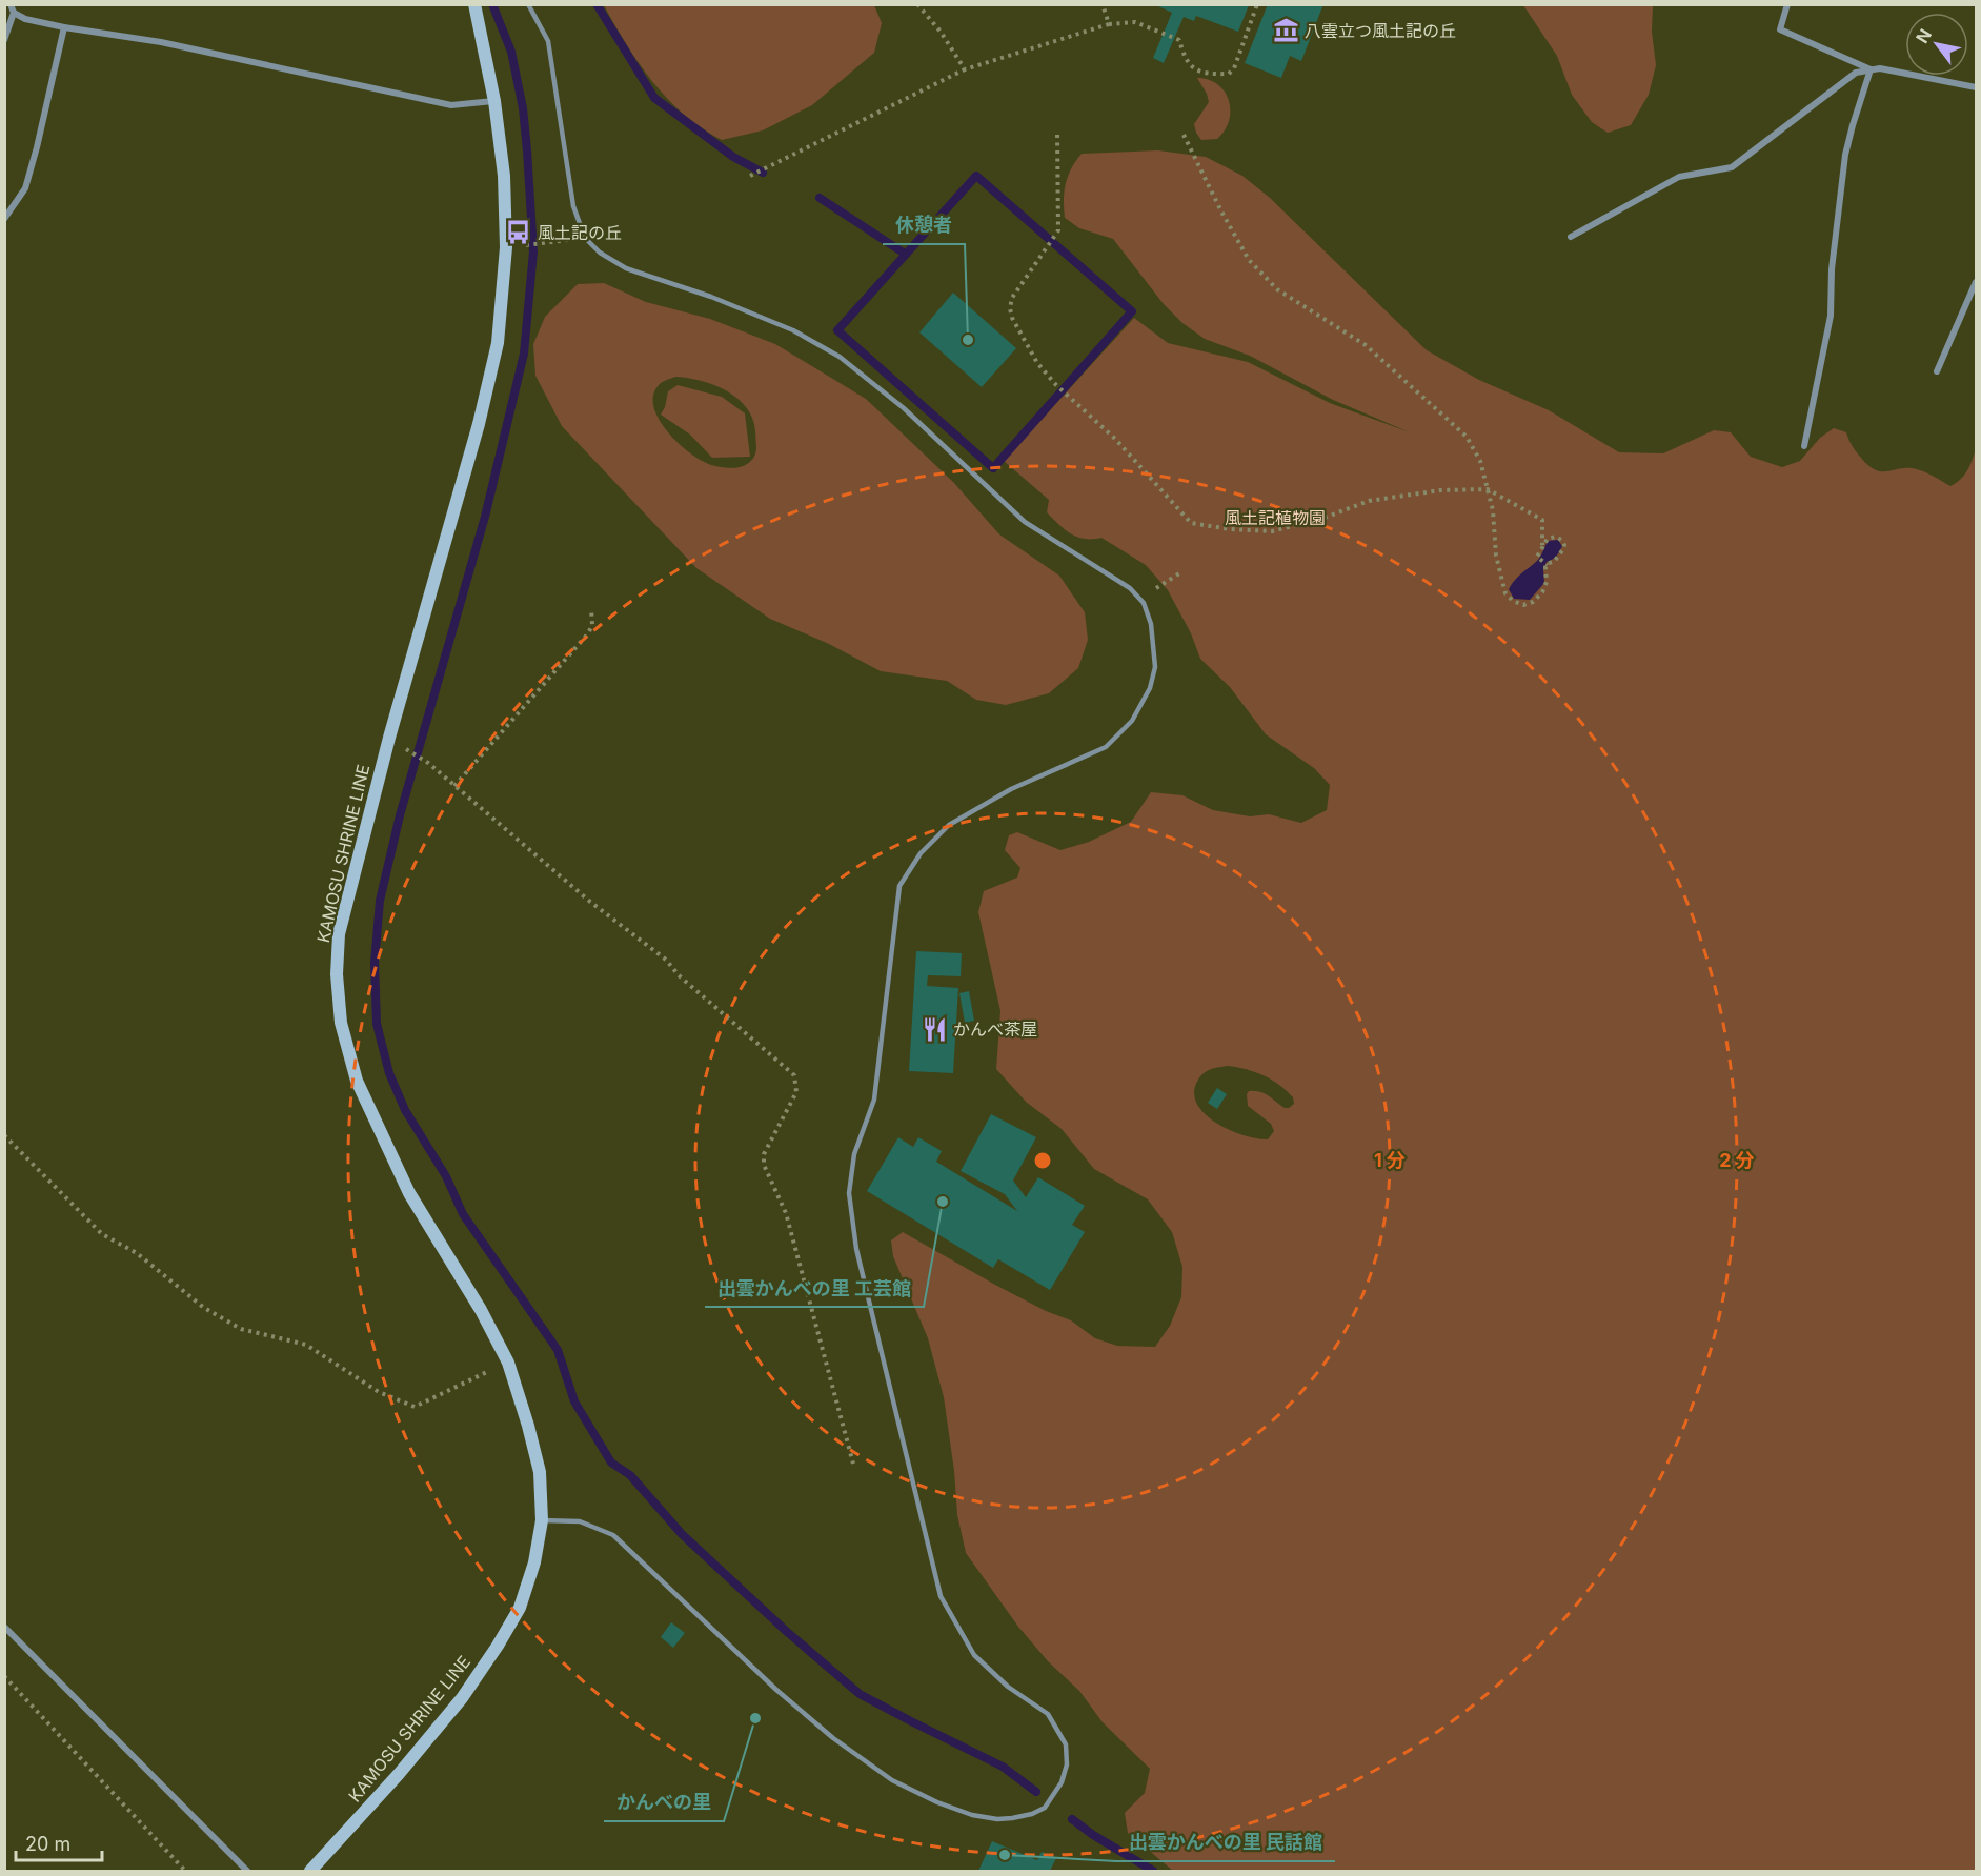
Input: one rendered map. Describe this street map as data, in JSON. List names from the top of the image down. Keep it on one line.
{"streets":{"main road":["KAMOSU SHRINE LINE"]},"parks":["風土記植物園"],"places":{"museum":["八雲立つ風土記の丘"],"bus stop":["風土記の丘"],"other":["休憩者","出雲かんべの里 工芸館","かんべの里","出雲かんべの里 民話館"],"restaurant":["かんべ茶屋"]},"scale_bar":"20 m","north":"top left","rings":["1 分","2 分"]}
